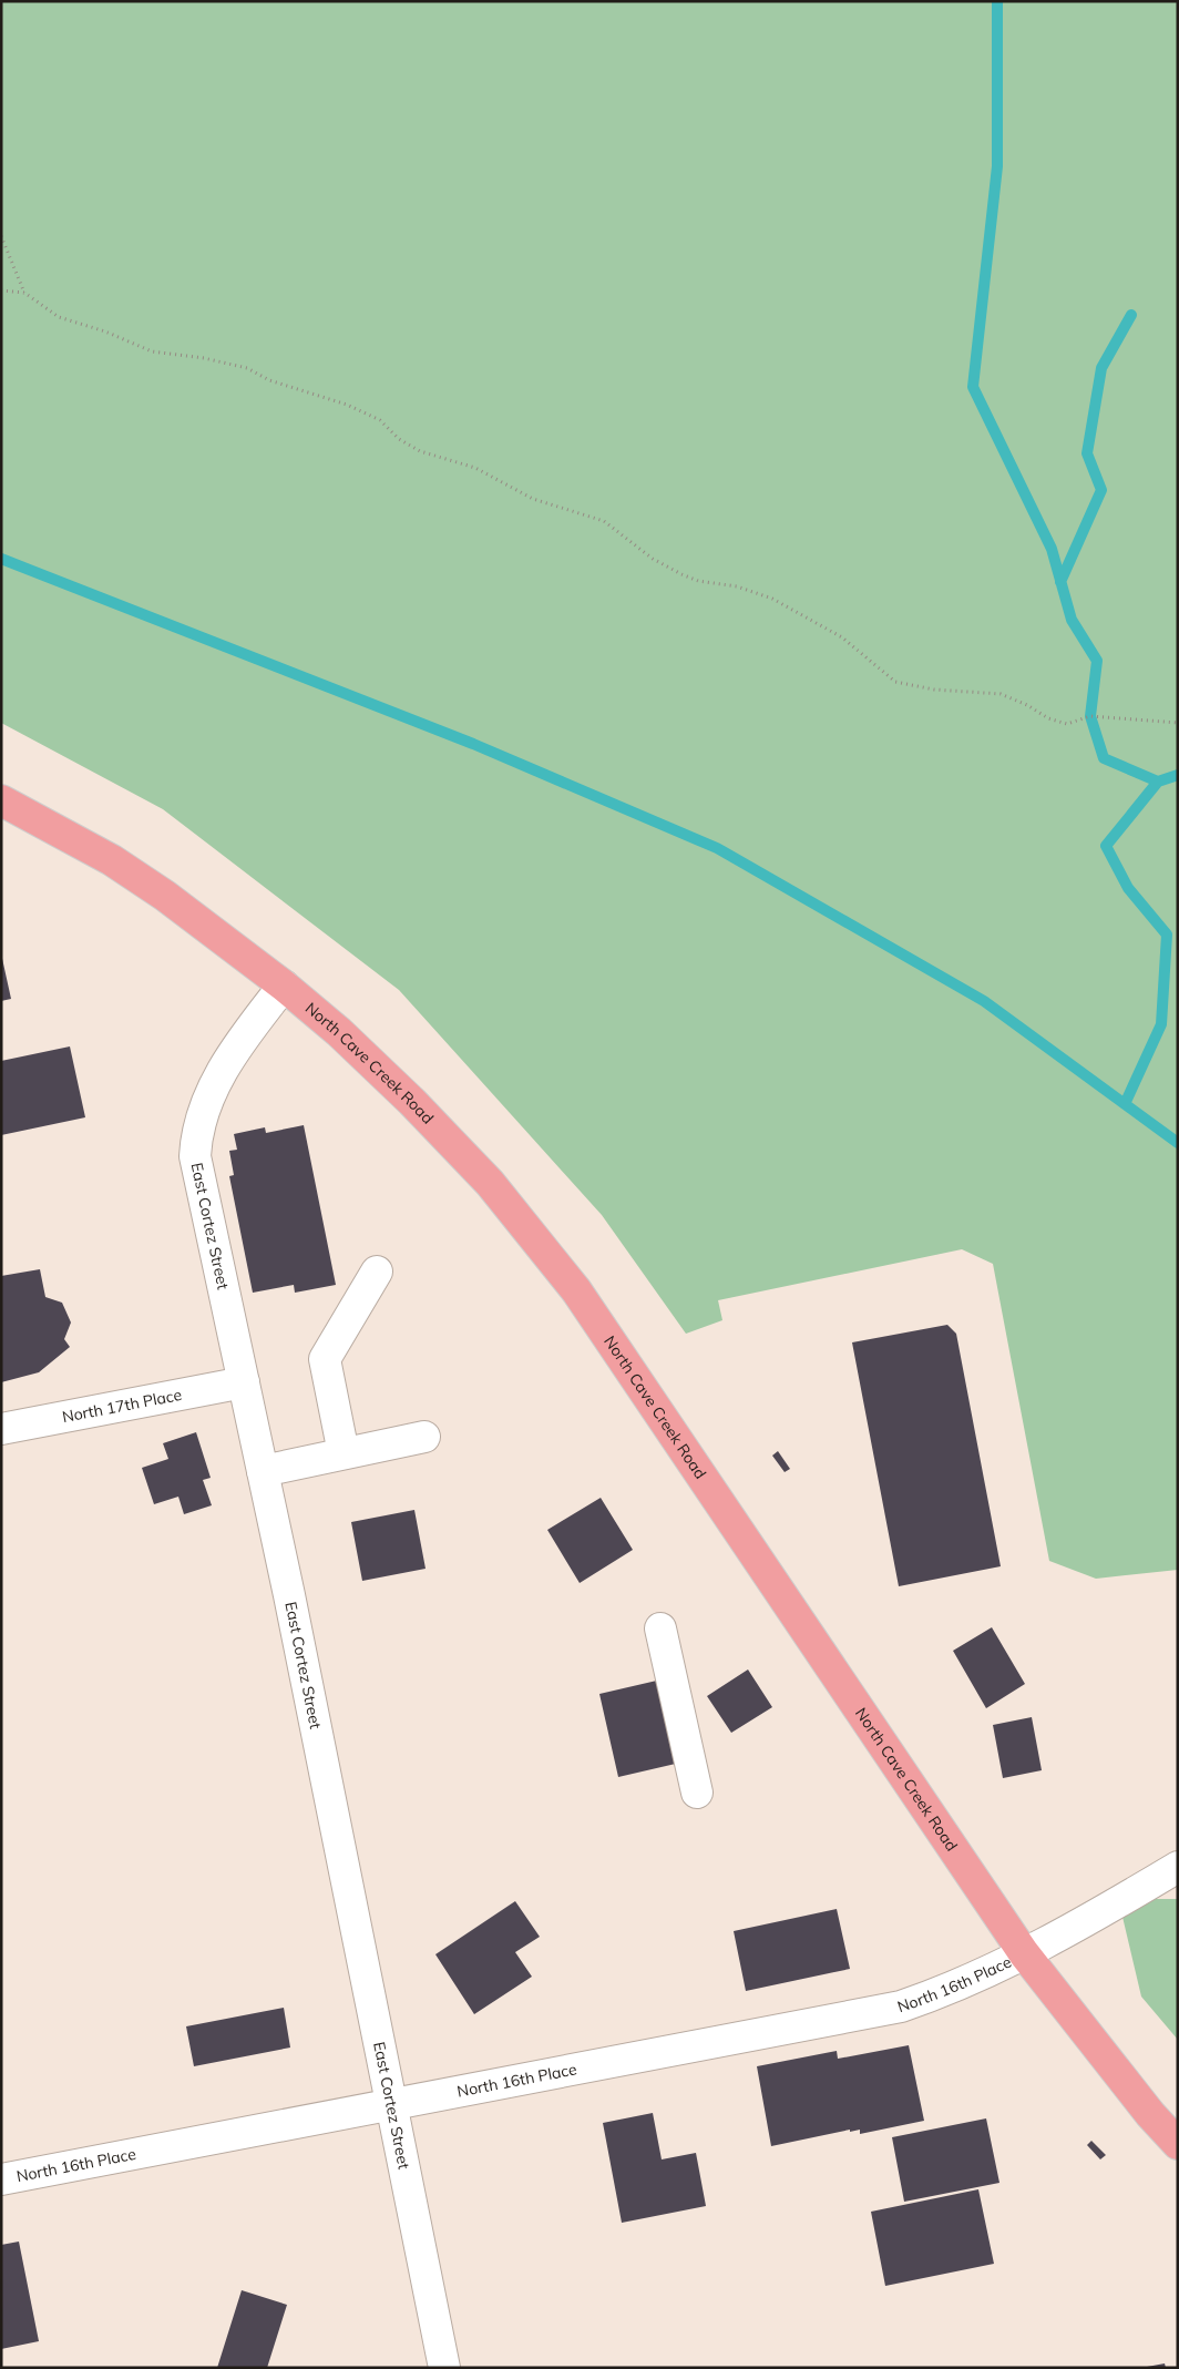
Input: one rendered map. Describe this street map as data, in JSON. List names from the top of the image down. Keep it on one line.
{"streets":{"main road":["North Cave Creek Road"],"street":["East Cortez Street","North 17th Place","North 16th Place"]},"crossings":[["North Cave Creek Road","East Cortez Street"],["North Cave Creek Road","North 16th Place"],["East Cortez Street","North 17th Place"],["East Cortez Street","North 16th Place"]]}
